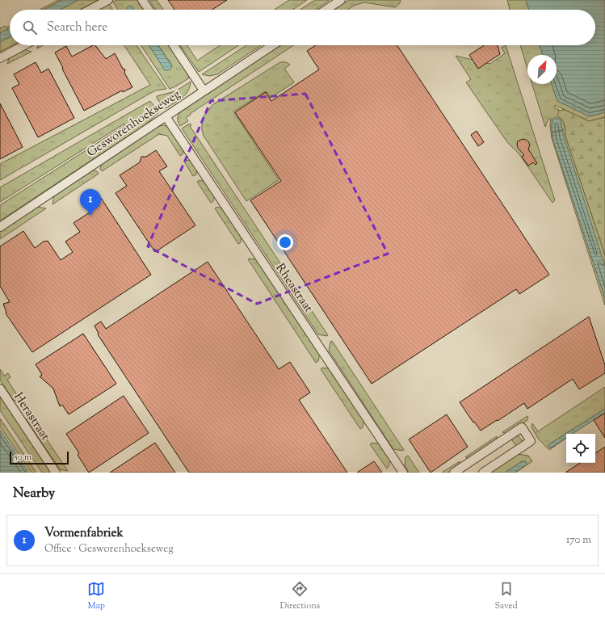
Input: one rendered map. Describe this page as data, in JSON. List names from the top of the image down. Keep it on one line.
{"streets":{"street":["Gesworenhoekseweg","Rheastraat","Herastraat"]},"crossings":[["Gesworenhoekseweg","Rheastraat"]],"scale_bar":"50 m","north":"top right","page":{"search":"Search here","pins":"1","scale":"50 m","heading":"Nearby","list":[{"mark":"1","name":"Vormenfabriek","note":"Office · Gesworenhoekseweg","value":"170 m"}],"nav":["Map","Directions","Saved"]}}
